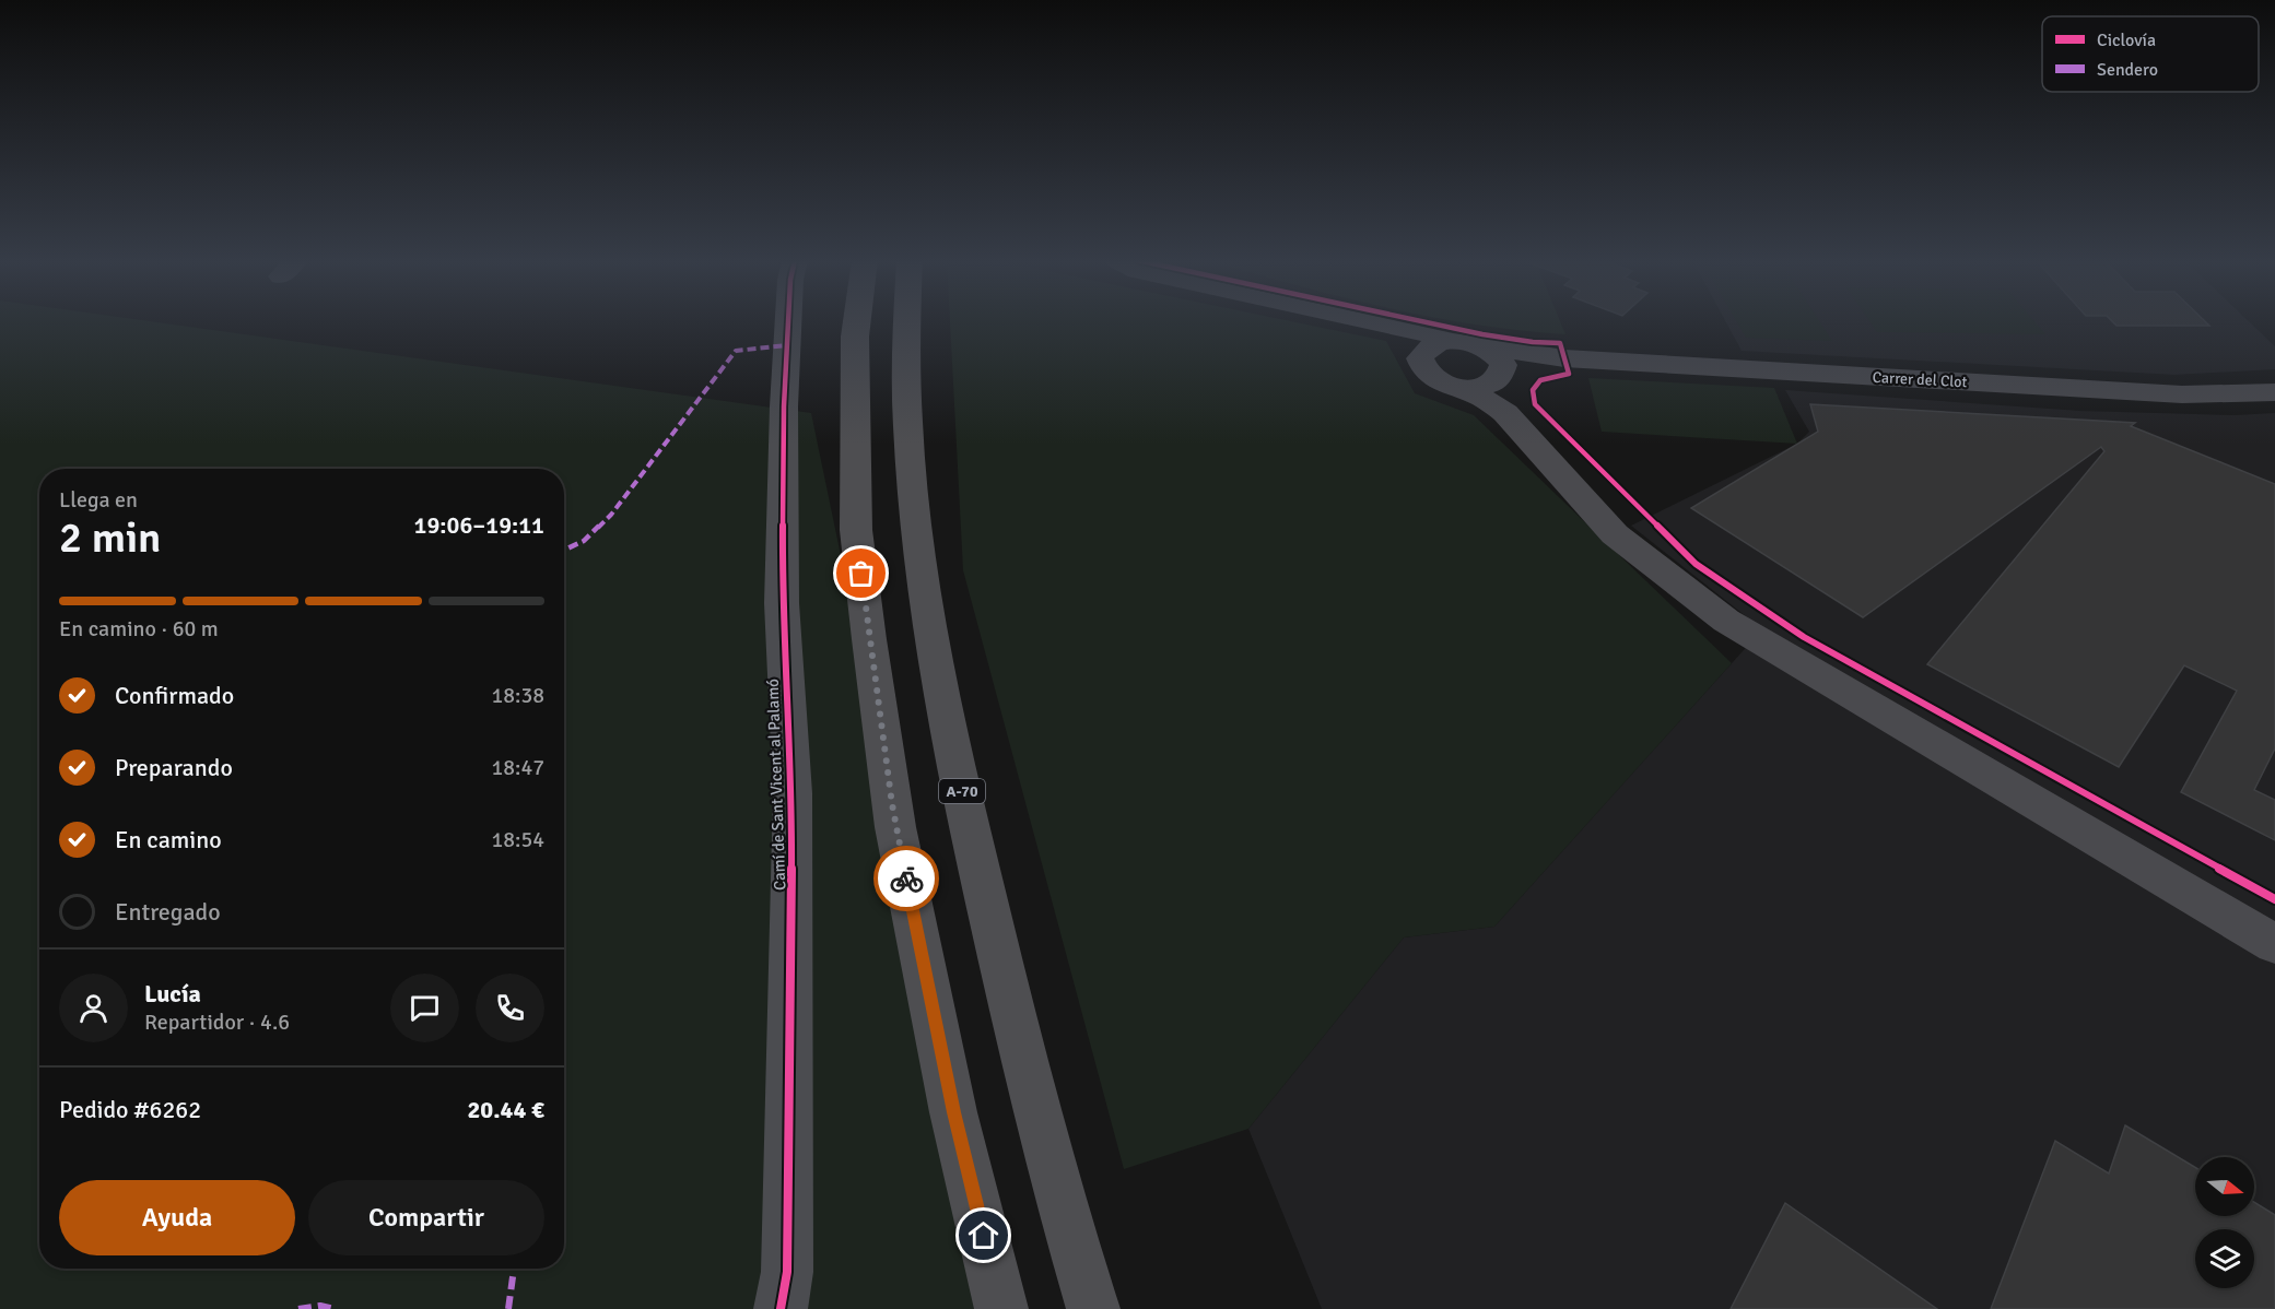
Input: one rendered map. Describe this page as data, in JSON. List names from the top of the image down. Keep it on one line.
{"streets":{"highway":["A-70"],"street":["Carrer del Clot","Camí de Sant Vicent al Palamó"]},"legend":["Ciclovía","Sendero"],"north":"right","page":{"heading":["2 min","Llega en","19:06–19:11"],"panel":["Lucía","Repartidor · 4.6","Pedido #6262","20.44 €"],"bar":"En camino · 60 m","list":[["Confirmado","18:38"],["Preparando","18:47"],["En camino","18:54"],"Entregado"],"buttons":["Ayuda","Compartir"]}}
